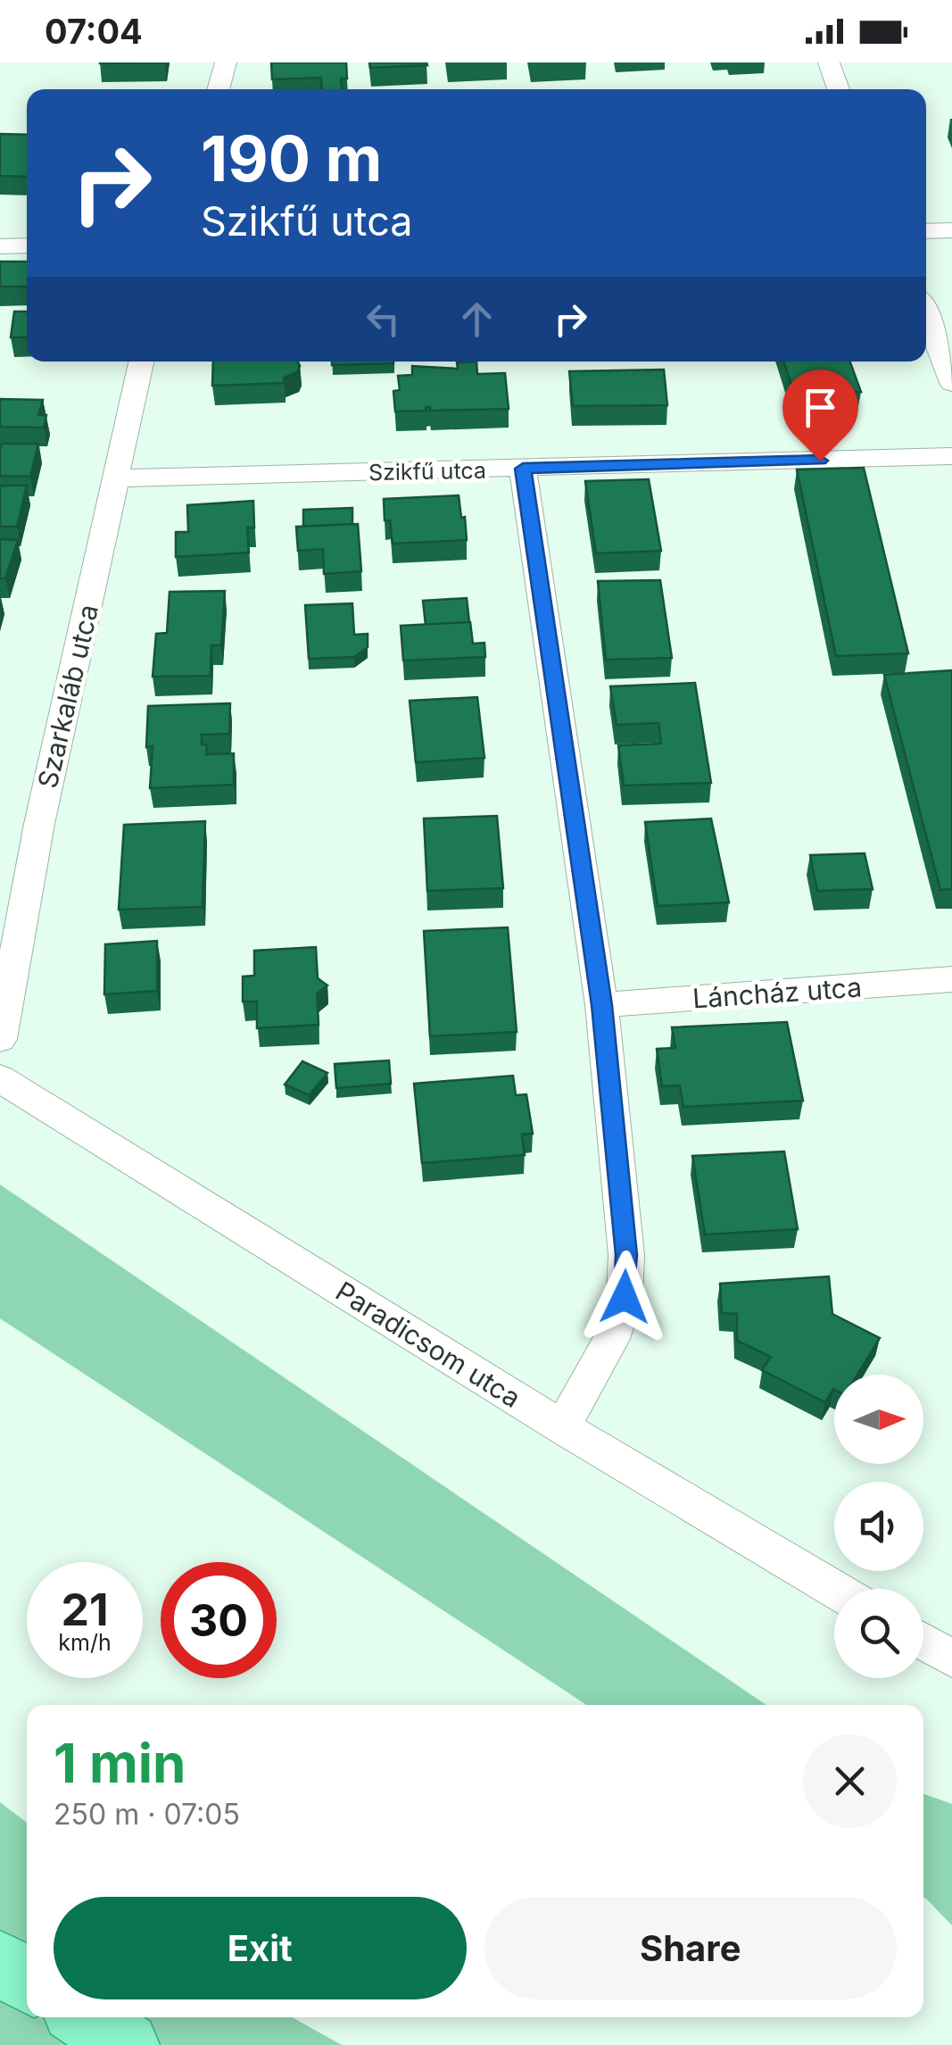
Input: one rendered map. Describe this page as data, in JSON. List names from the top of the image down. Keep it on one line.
{"streets":{"street":["Szikfű utca","Szarkaláb utca","Láncház utca","Paradicsom utca"]},"crossings":[["Szikfű utca","Szarkaláb utca"]],"north":"right","page":{"status":"07:04","turn":["190 m","Szikfű utca"],"speed":"21 km/h","limit":"30","heading":["1 min","250 m · 07:05"],"buttons":["Exit","Share"]}}
